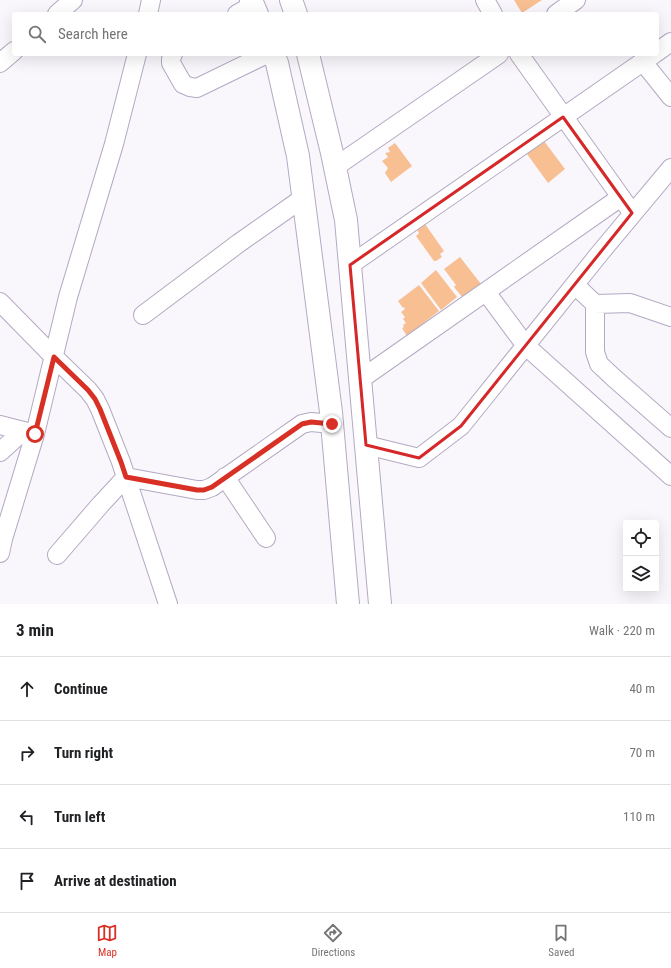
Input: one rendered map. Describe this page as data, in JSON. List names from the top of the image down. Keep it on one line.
{"page":{"search":"Search here","heading":["3 min","Walk · 220 m"],"list":[["Continue","40 m"],["Turn right","70 m"],["Turn left","110 m"],"Arrive at destination"],"nav":["Map","Directions","Saved"]}}
